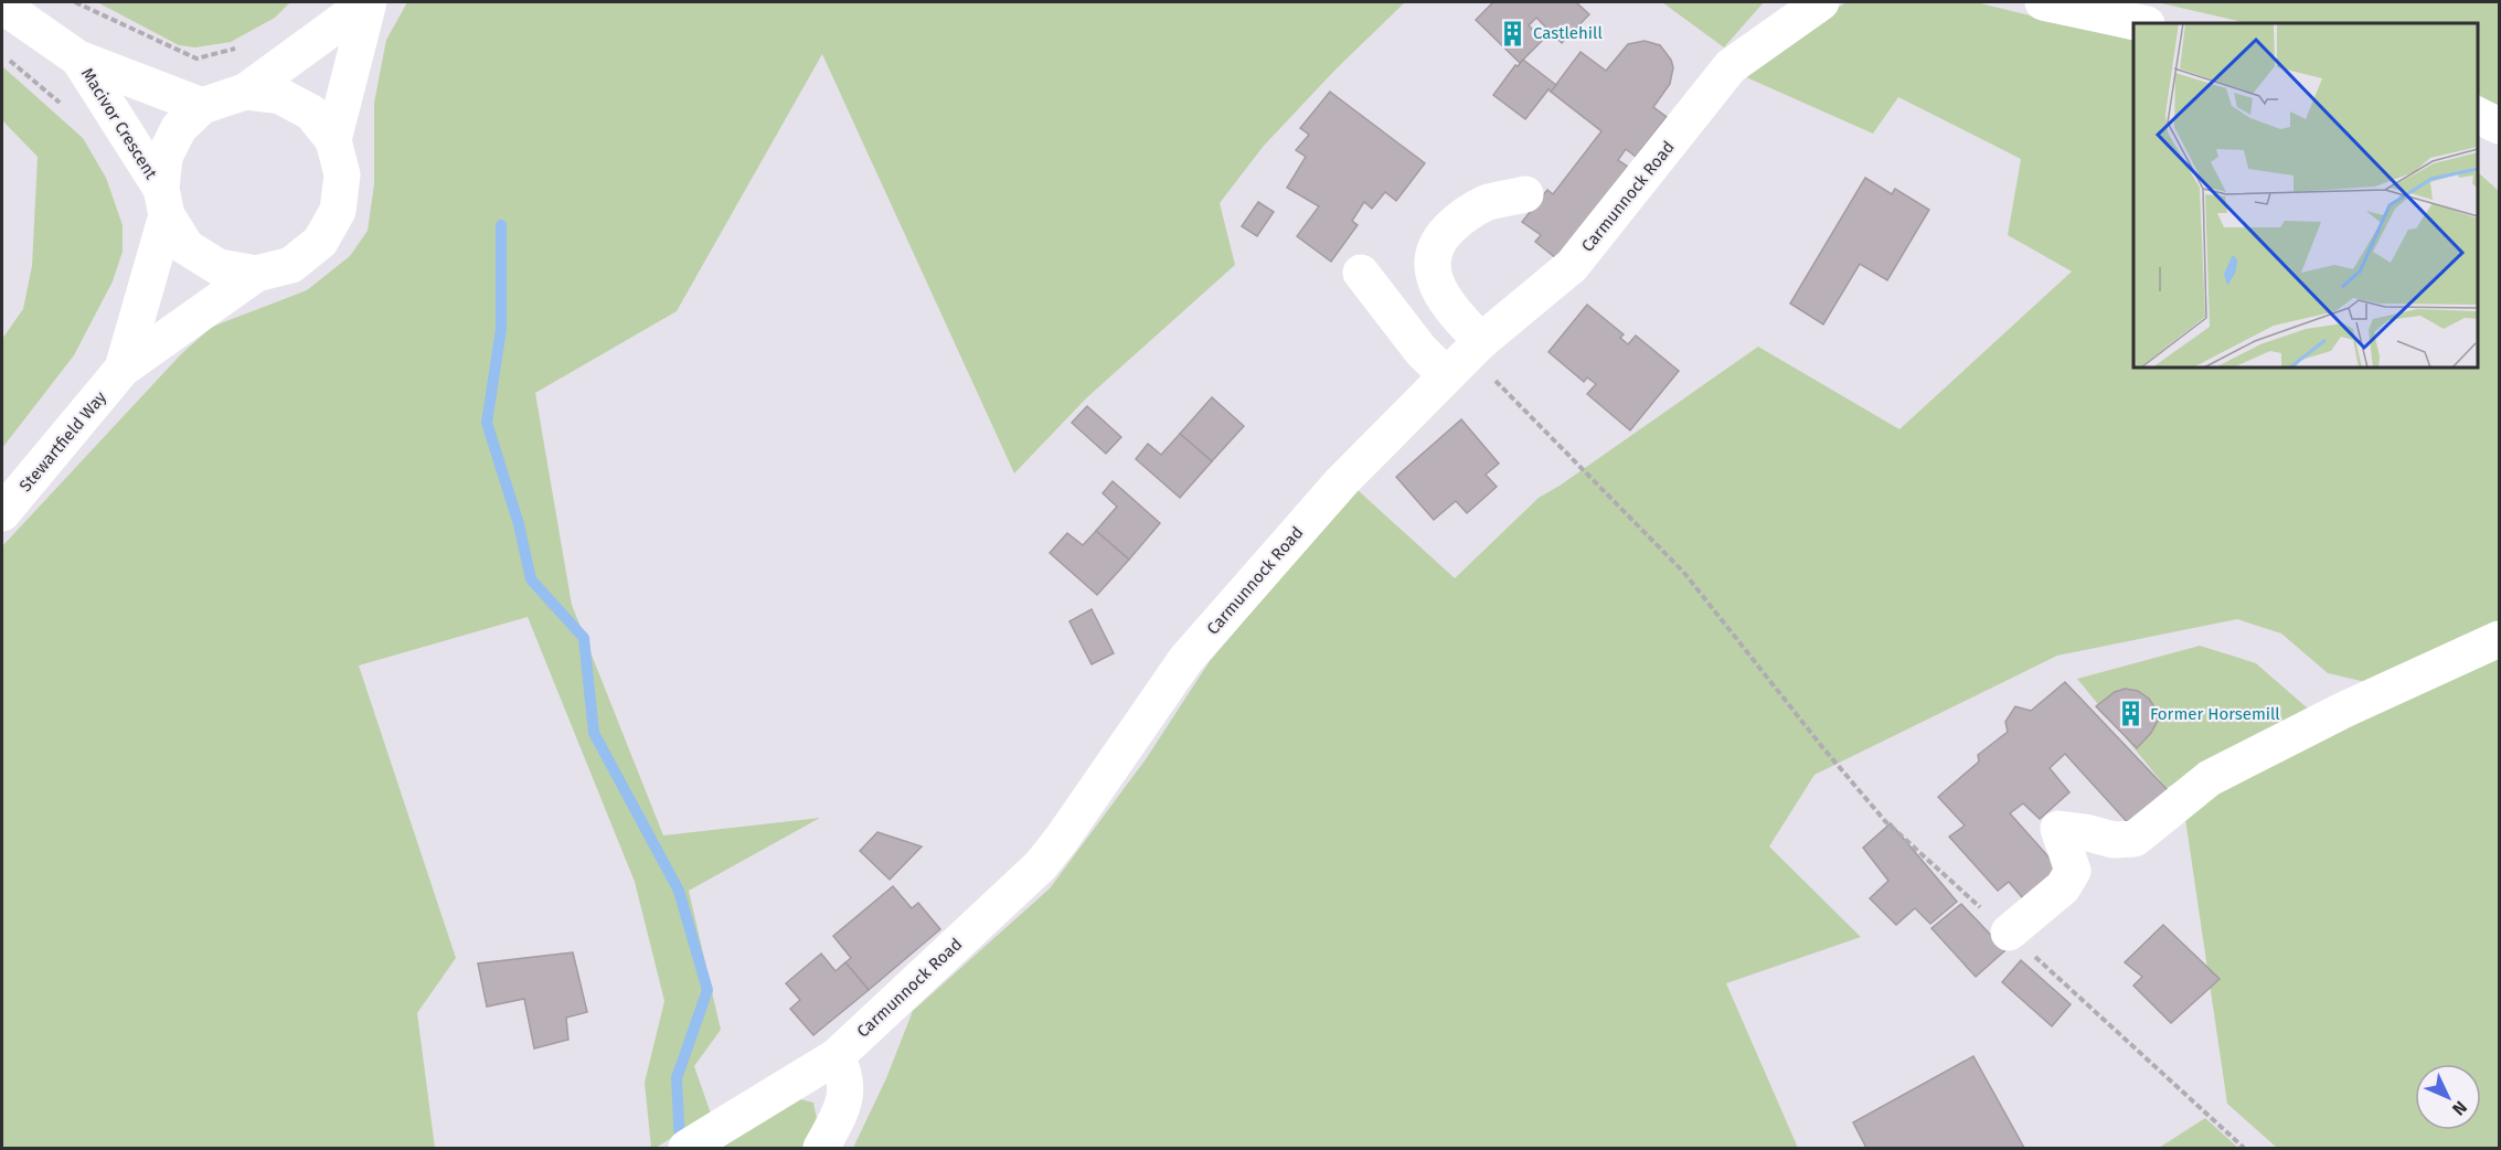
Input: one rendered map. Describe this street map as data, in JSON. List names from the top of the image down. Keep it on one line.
{"streets":{"street":["Macivor Crescent","Carmunnock Road","Stewartfield Way"]},"crossings":[["Macivor Crescent","Stewartfield Way"]],"places":{"building":["Castlehill","Former Horsemill"]},"north":"bottom right"}
